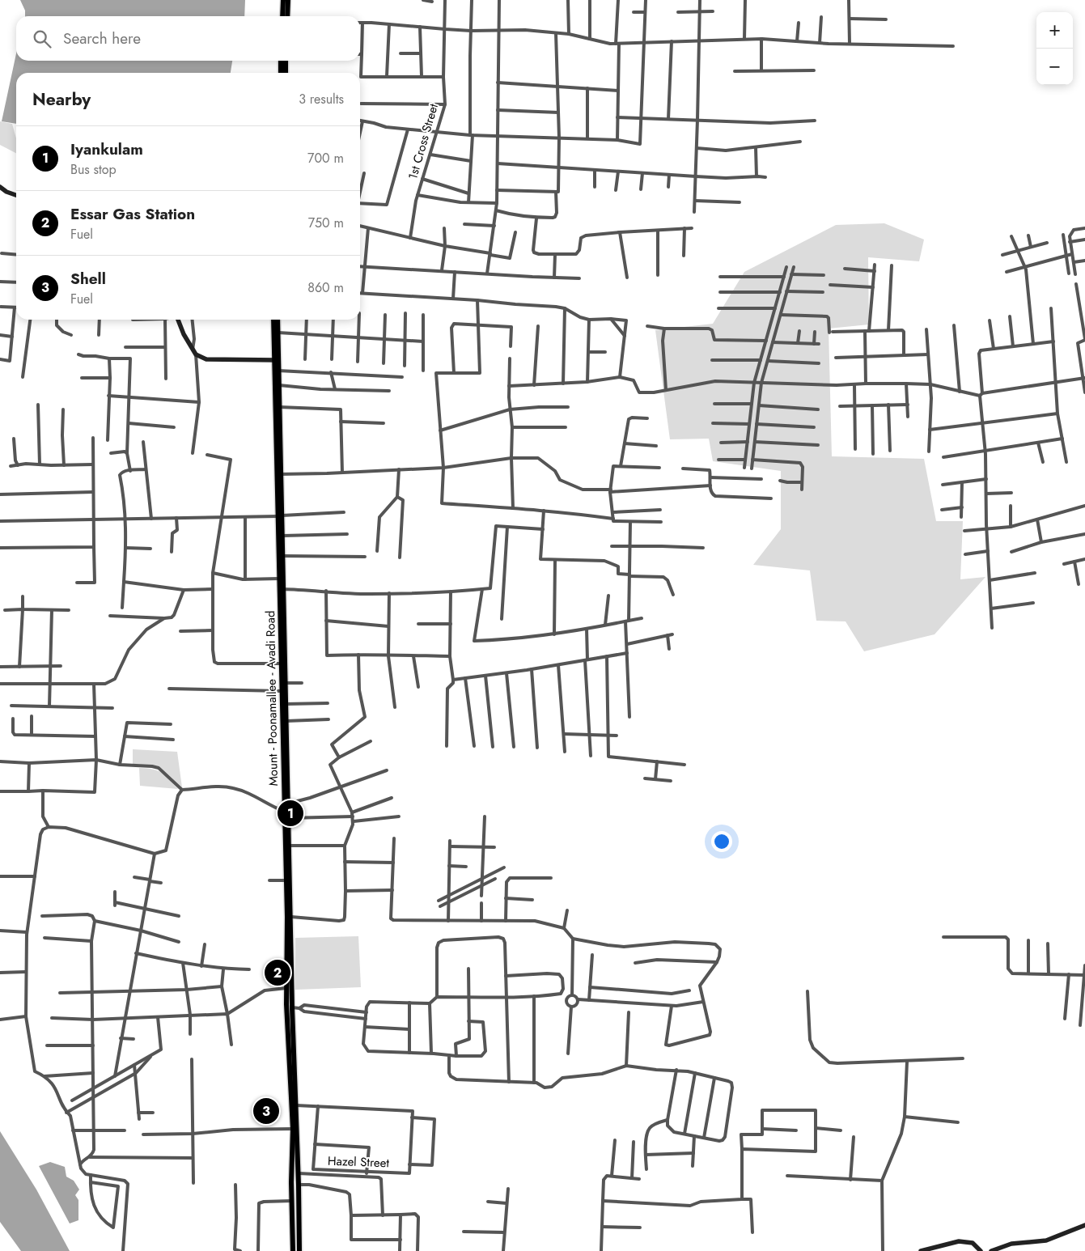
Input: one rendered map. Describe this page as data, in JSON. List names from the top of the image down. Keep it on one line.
{"streets":{"main road":["Mount - Poonamallee - Avadi Road"],"street":["1st Cross Street","Hazel Street"]},"page":{"map_buttons":["+","−"],"search":"Search here","heading":["Nearby","3 results"],"list":[{"mark":"1","name":"Iyankulam","note":"Bus stop","value":"700 m"},{"mark":"2","name":"Essar Gas Station","note":"Fuel","value":"750 m"},{"mark":"3","name":"Shell","note":"Fuel","value":"860 m"}],"pins":["1","2","3"]}}
